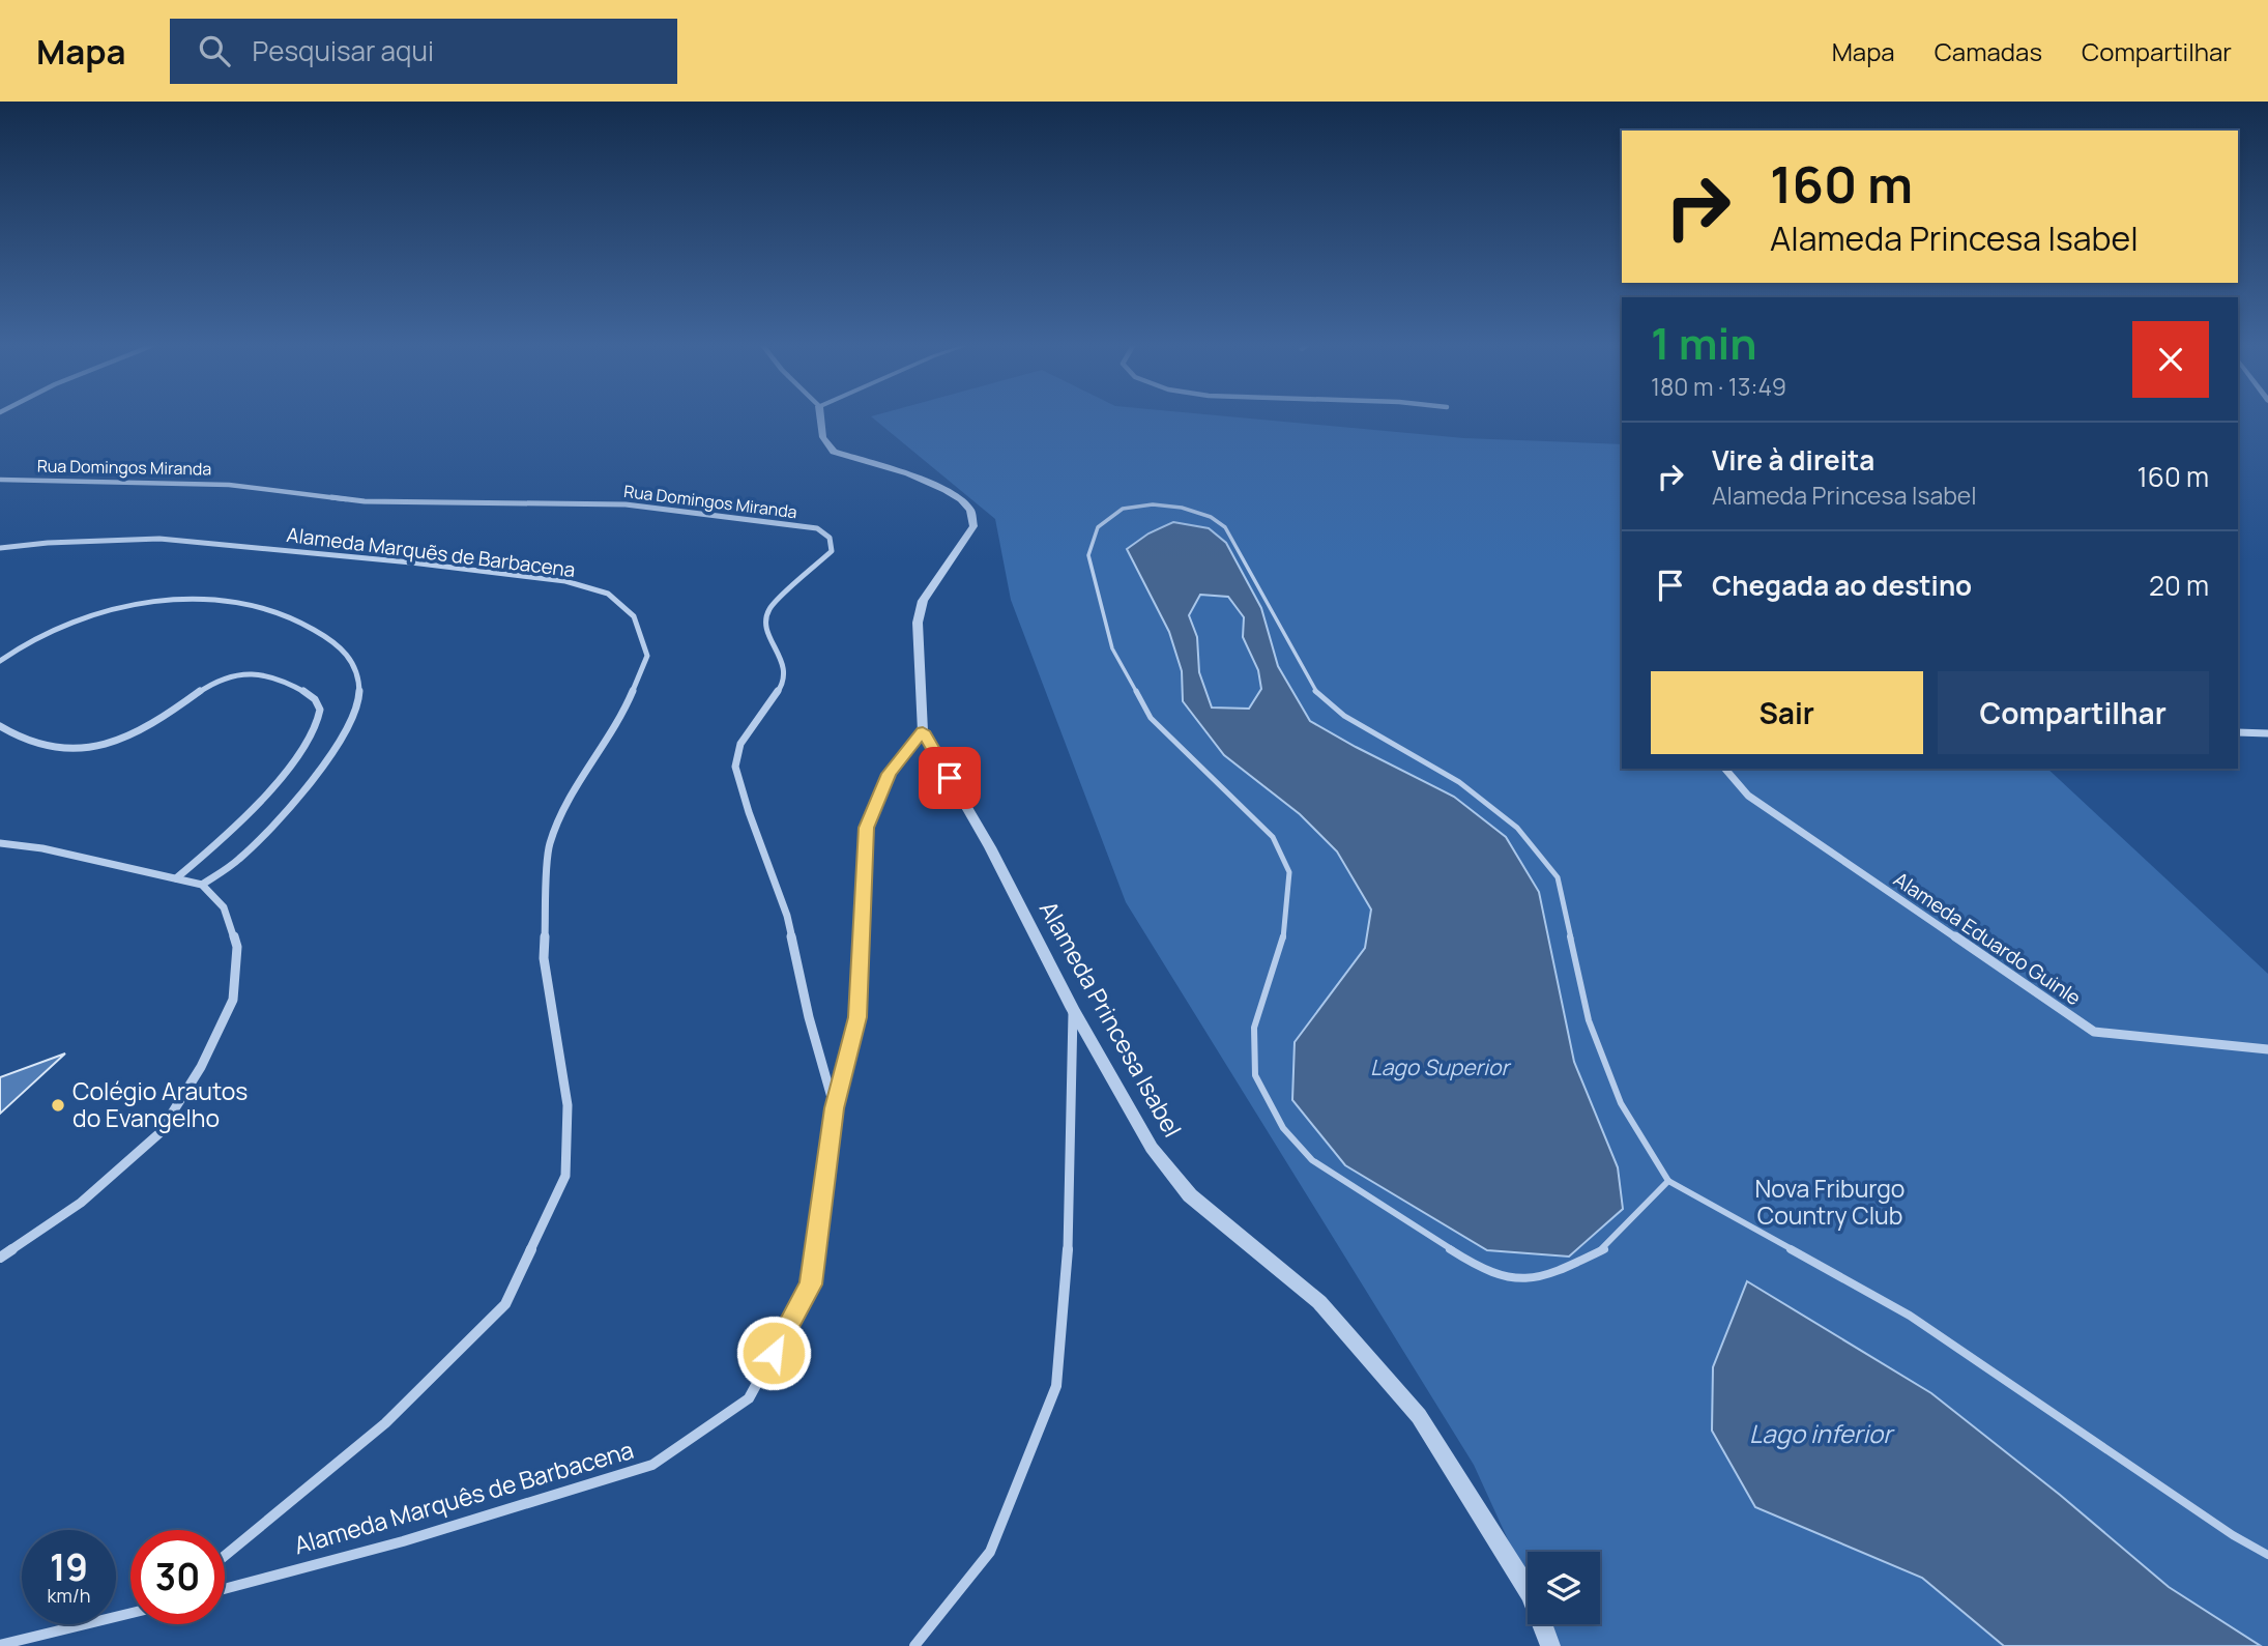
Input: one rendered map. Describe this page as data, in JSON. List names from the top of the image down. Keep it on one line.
{"streets":{"street":["Rua Domingos Miranda","Alameda Marquẽs de Barbacena","Alameda Eduardo Guinle","Alameda Princesa Isabel","Alameda Marquês de Barbacena"]},"crossings":[["Rua Domingos Miranda","Alameda Marquês de Barbacena"],["Alameda Princesa Isabel","Alameda Marquês de Barbacena"]],"water":["Lago Superior","Lago inferior"],"parks":["Nova Friburgo Country Club"],"places":["Colégio Arautos do Evangelho"],"page":{"header":"Mapa","search":"Pesquisar aqui","nav":["Mapa","Camadas","Compartilhar"],"turn":["160 m","Alameda Princesa Isabel"],"heading":["1 min","180 m · 13:49"],"list":[{"name":"Vire à direita","note":"Alameda Princesa Isabel","value":"160 m"},{"name":"Chegada ao destino","value":"20 m"}],"buttons":["Sair","Compartilhar"],"speed":"19 km/h","limit":"30"}}
